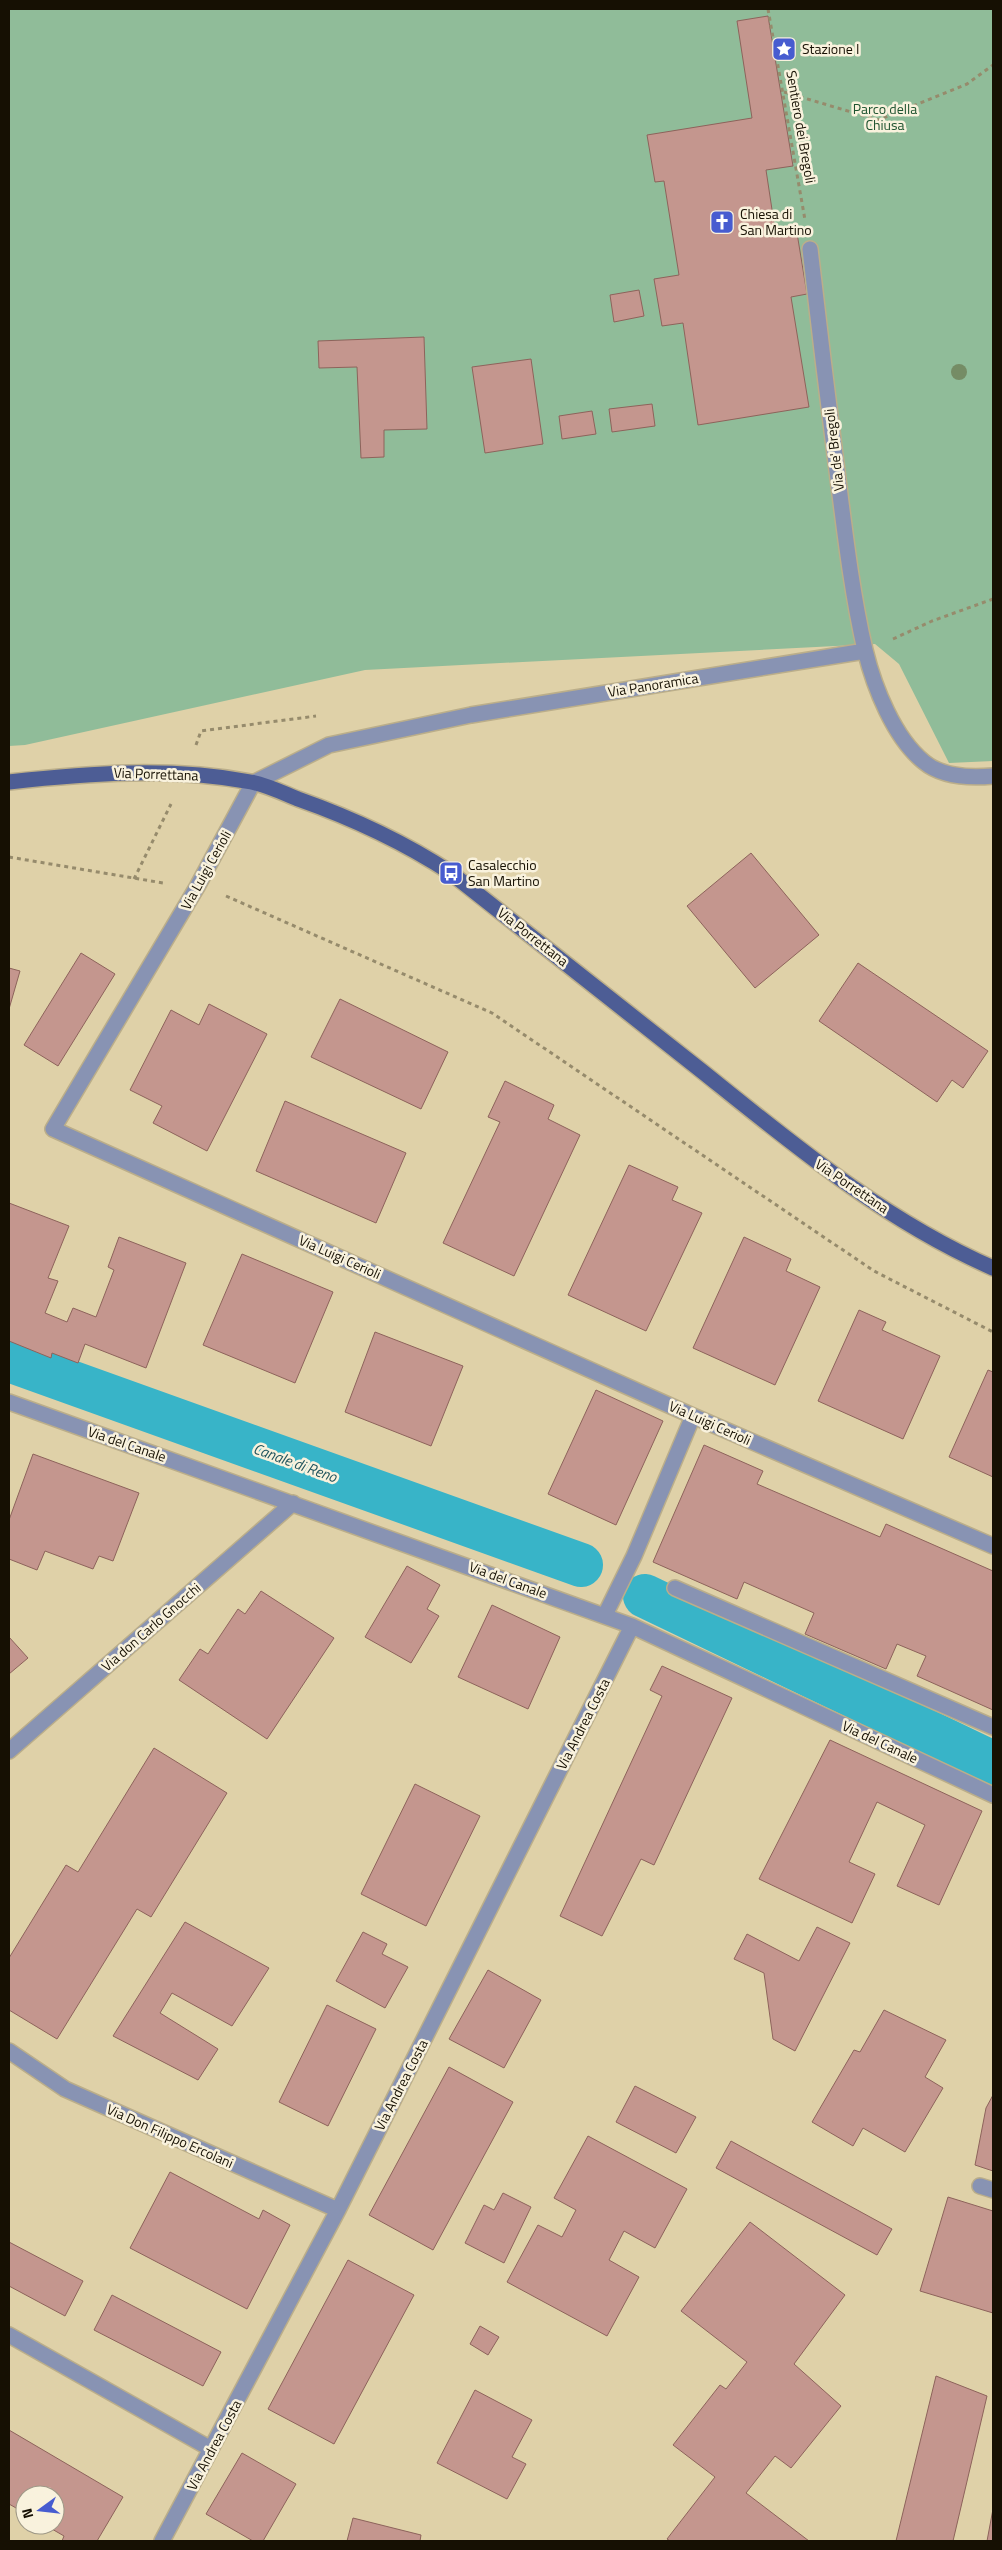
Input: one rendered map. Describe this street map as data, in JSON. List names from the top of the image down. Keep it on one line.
{"streets":{"main road":["Via Porrettana"],"street":["Via de' Bregoli","Via Panoramica","Via Luigi Cerioli","Via del Canale","Via don Carlo Gnocchi","Via Andrea Costa","Via Don Filippo Ercolani"],"path":["Sentiero dei Bregoli"]},"crossings":[["Sentiero dei Bregoli","Via de' Bregoli"],["Via de' Bregoli","Via Panoramica"],["Via Panoramica","Via Porrettana"],["Via Panoramica","Via Luigi Cerioli"],["Via Porrettana","Via Luigi Cerioli"],["Via del Canale","Via don Carlo Gnocchi"],["Via del Canale","Via Andrea Costa"],["Via Andrea Costa","Via Don Filippo Ercolani"]],"water":["Canale di Reno"],"parks":["Parco della Chiusa"],"places":{"place":["Stazione I"],"church":["Chiesa di San Martino"],"bus stop":["Casalecchio San Martino"]},"north":"left"}
